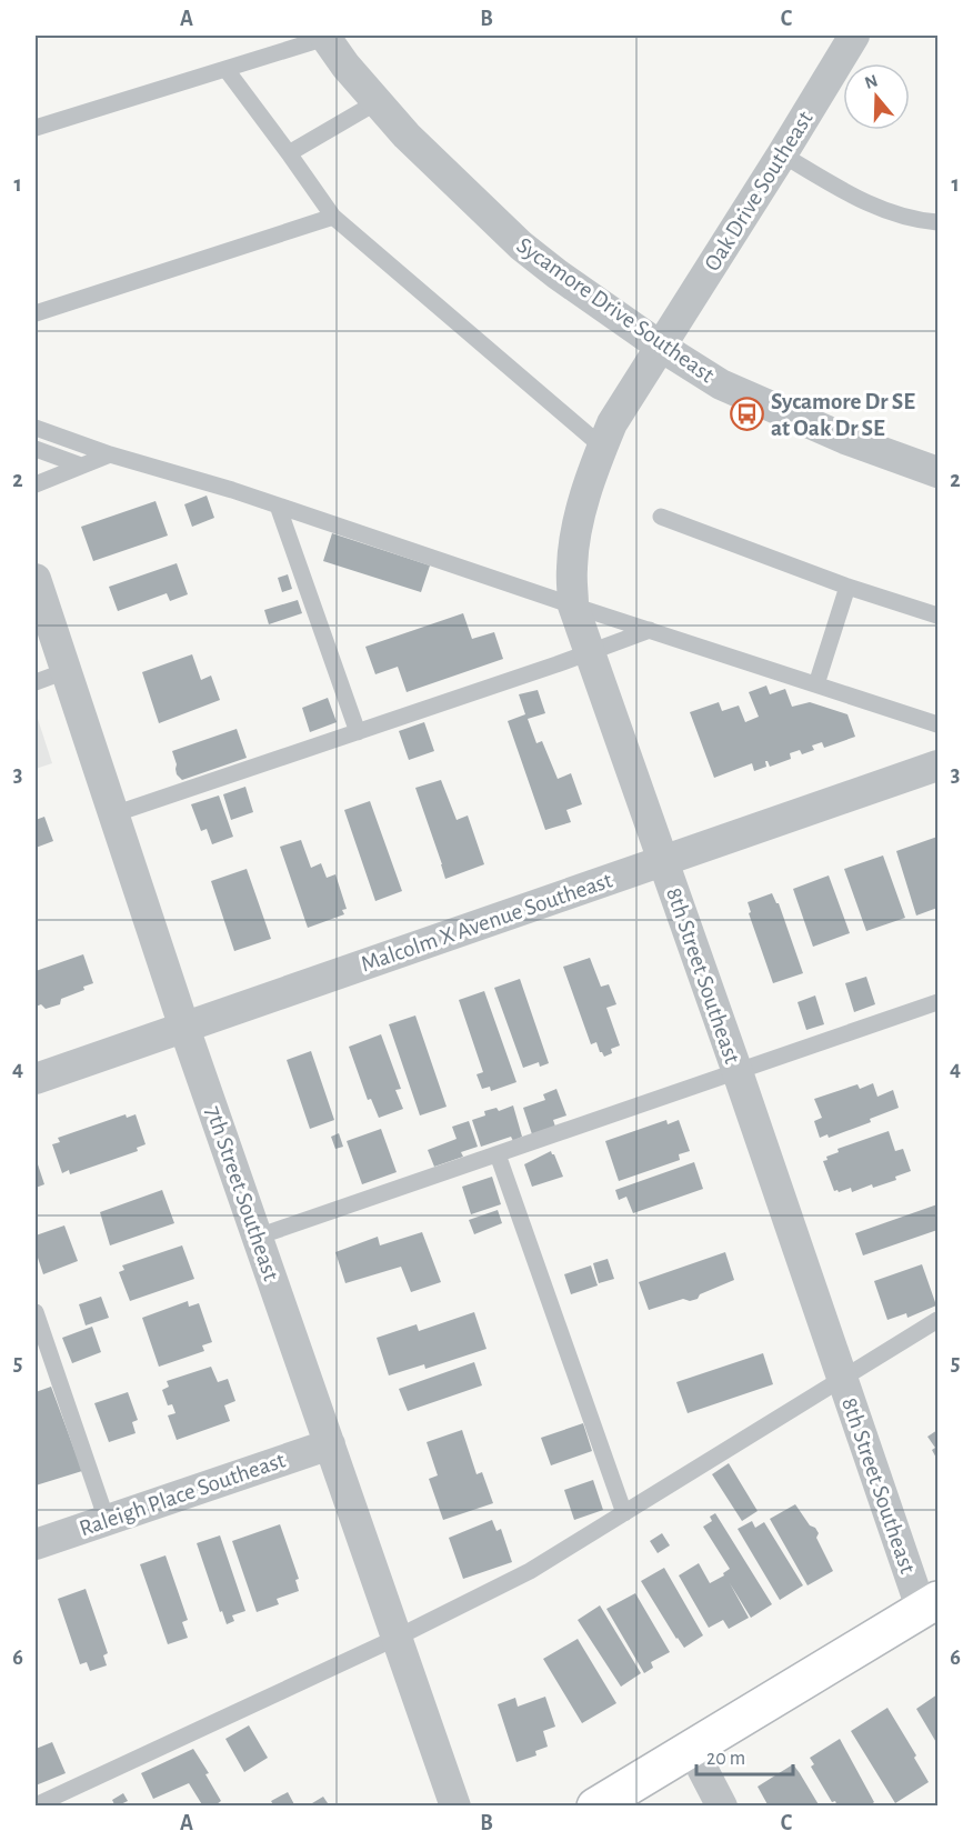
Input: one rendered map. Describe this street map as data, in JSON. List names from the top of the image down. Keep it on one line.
{"streets":{"street":["Oak Drive Southeast","Sycamore Drive Southeast","Malcolm X Avenue Southeast","8th Street Southeast","7th Street Southeast","Raleigh Place Southeast"]},"crossings":[["Oak Drive Southeast","Sycamore Drive Southeast"],["Oak Drive Southeast","8th Street Southeast"],["Sycamore Drive Southeast","8th Street Southeast"],["Malcolm X Avenue Southeast","8th Street Southeast"],["Malcolm X Avenue Southeast","7th Street Southeast"],["7th Street Southeast","Raleigh Place Southeast"]],"places":{"bus stop":["Sycamore Dr SE at Oak Dr SE"]},"scale_bar":"20 m","north":"top","grid":{"columns":["A","B","C"],"rows":["1","2","3","4","5","6"]}}
